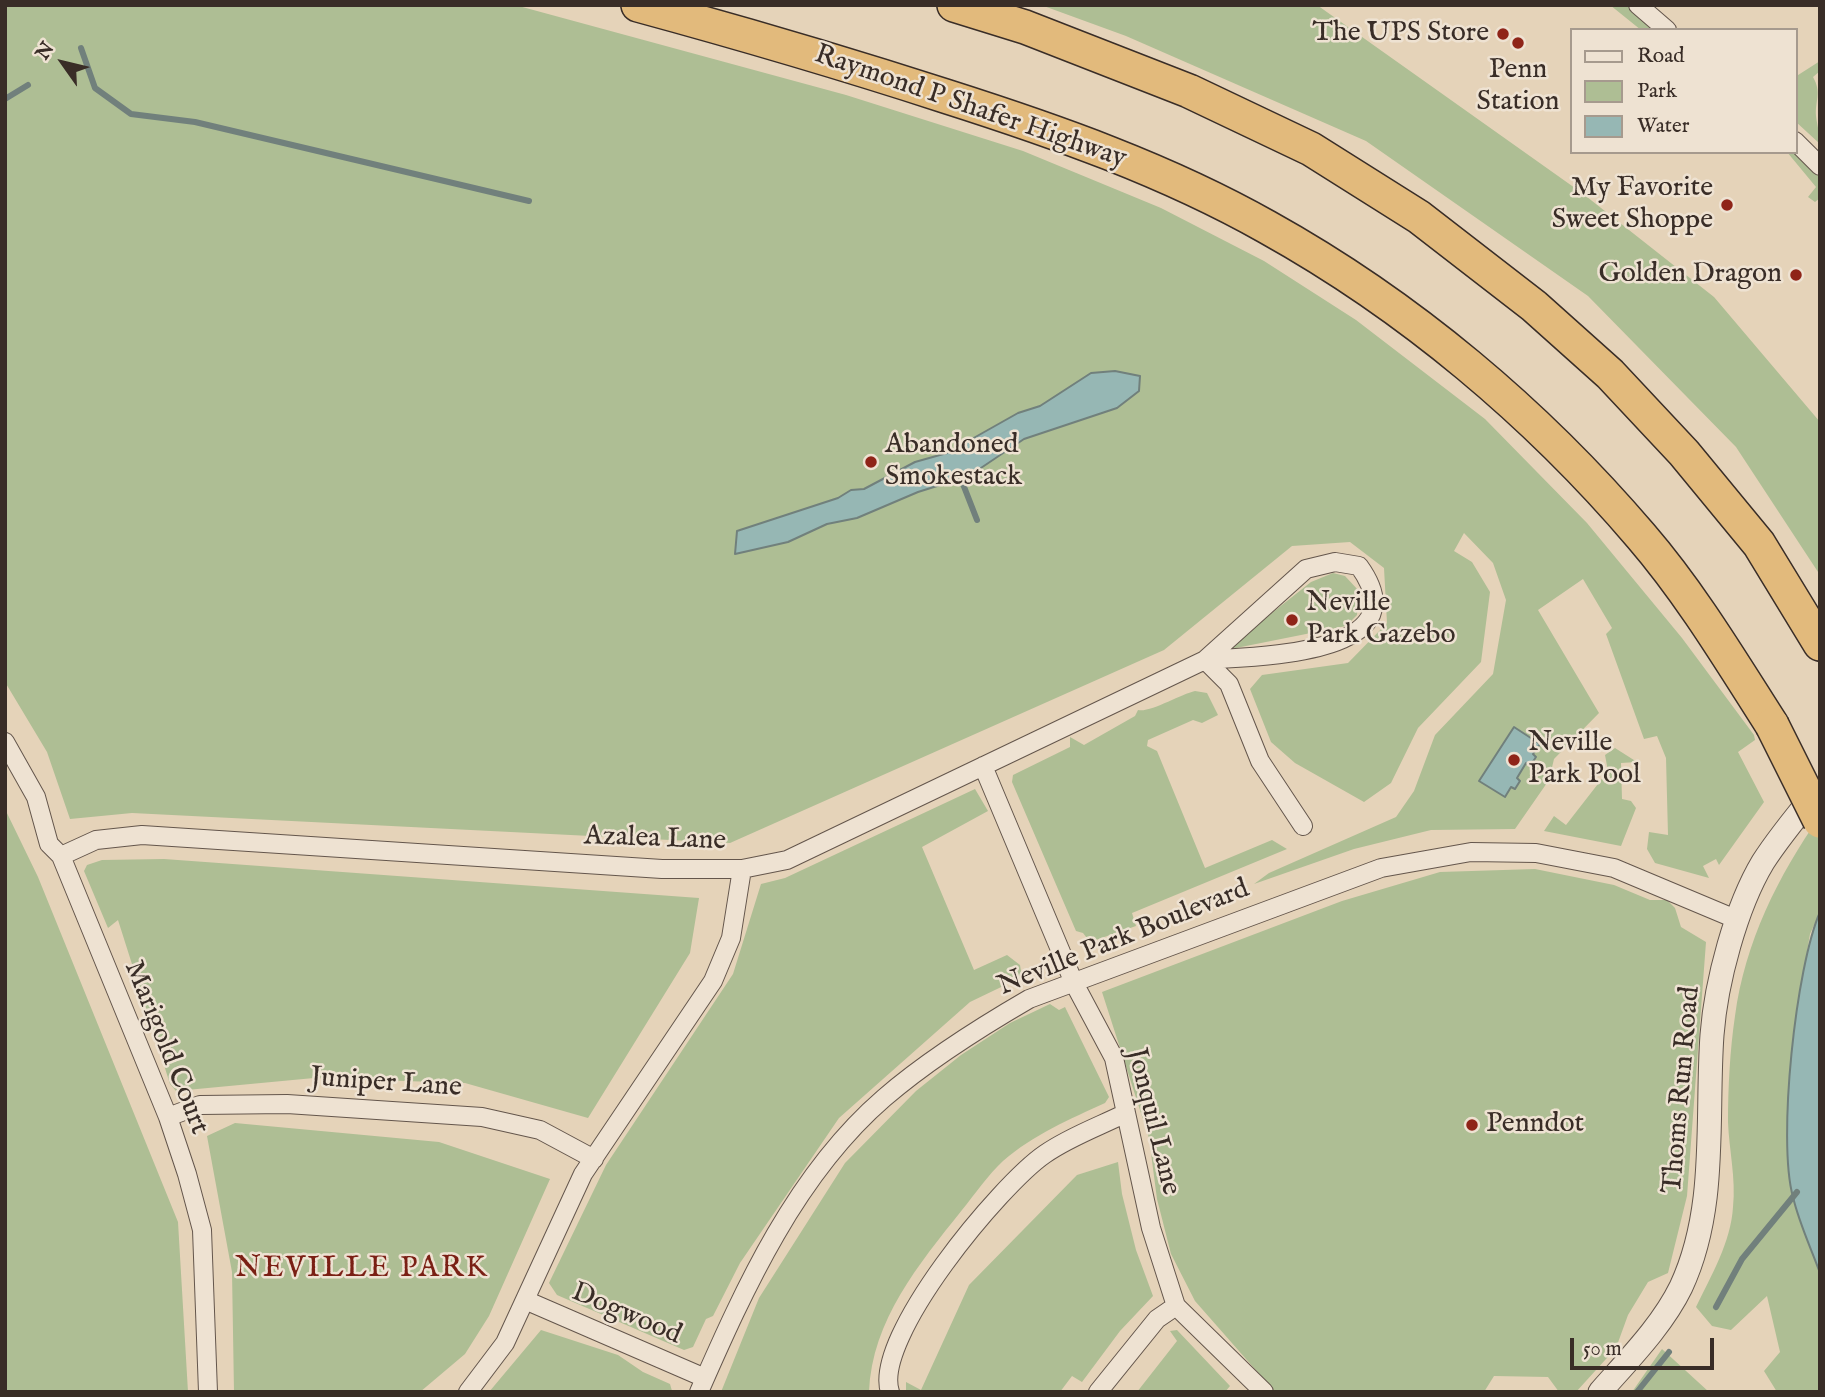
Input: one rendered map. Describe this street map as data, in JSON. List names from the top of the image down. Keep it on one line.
{"streets":{"highway":["Raymond P Shafer Highway"],"street":["Azalea Lane","Neville Park Boulevard","Marigold Court","Juniper Lane","Thoms Run Road","Jonquil Lane","Dogwood"]},"crossings":[["Azalea Lane","Marigold Court"],["Azalea Lane","Jonquil Lane"],["Neville Park Boulevard","Thoms Run Road"],["Neville Park Boulevard","Jonquil Lane"],["Neville Park Boulevard","Dogwood"],["Marigold Court","Juniper Lane"]],"districts":["NEVILLE PARK"],"places":["The UPS Store","Penn Station","My Favorite Sweet Shoppe","Golden Dragon","Abandoned Smokestack","Neville Park Gazebo","Neville Park Pool","Penndot"],"legend":["Road","Park","Water"],"scale_bar":"50 m","north":"top left"}
